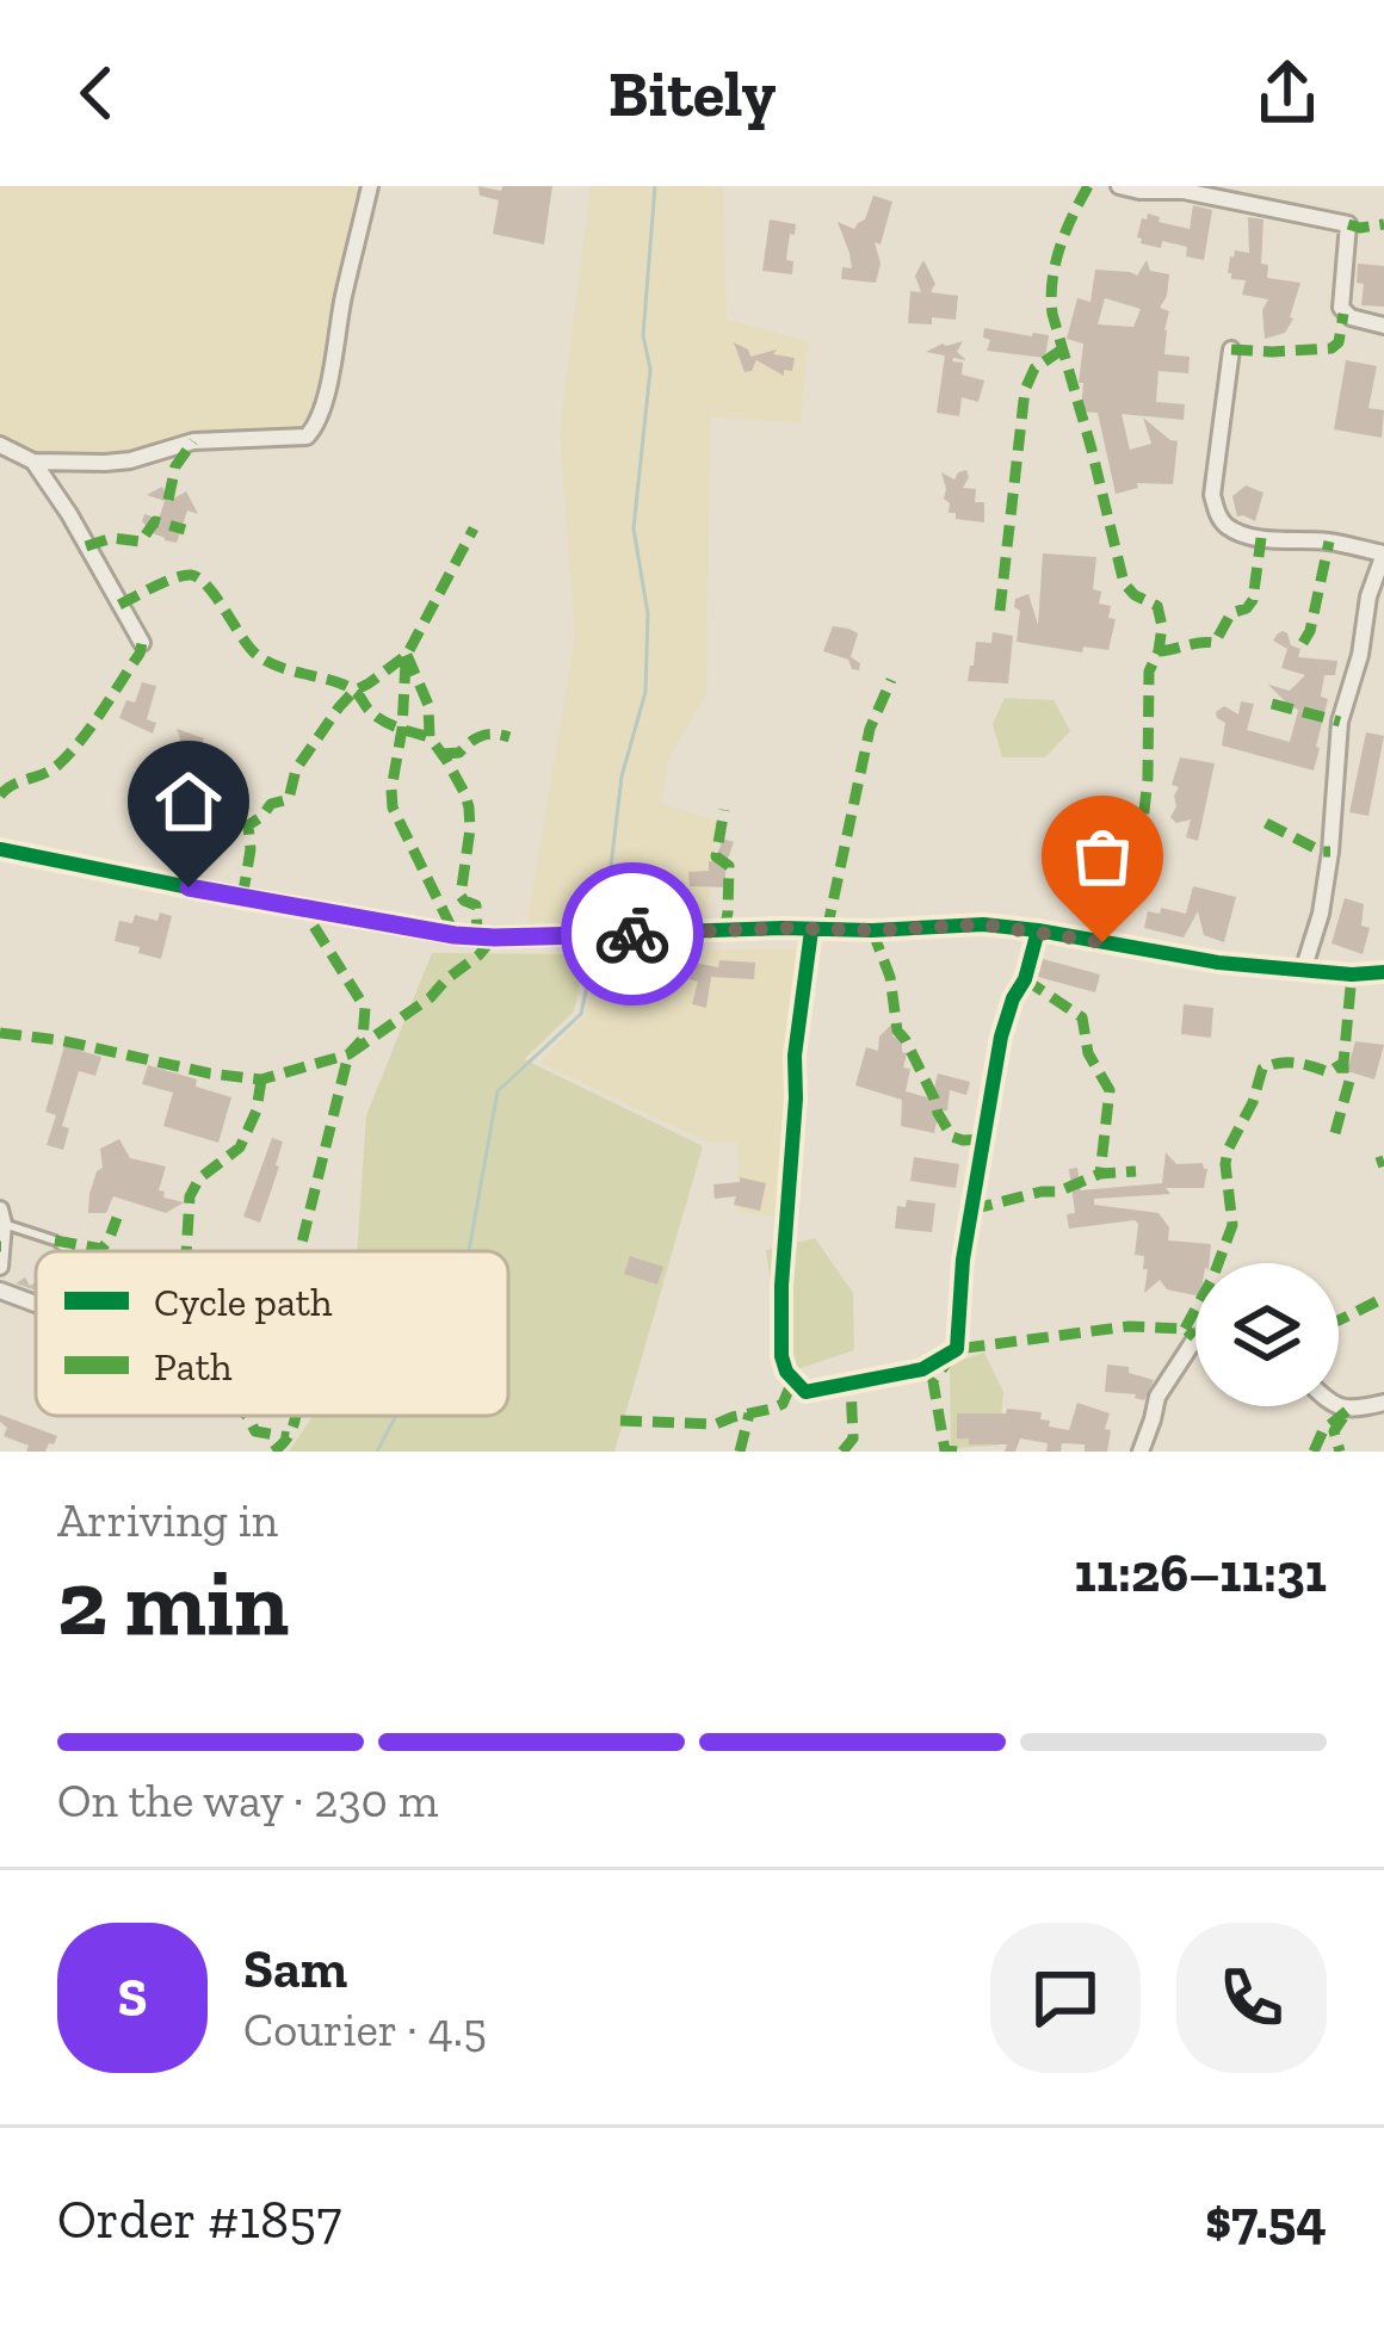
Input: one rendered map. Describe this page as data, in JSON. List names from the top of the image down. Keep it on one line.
{"legend":["Cycle path","Path"],"page":{"header":"Bitely","heading":["2 min","Arriving in","11:26–11:31"],"panel":["Sam","Courier · 4.5","Order #1857","$7.54"],"bar":"On the way · 230 m","round":"S"}}
